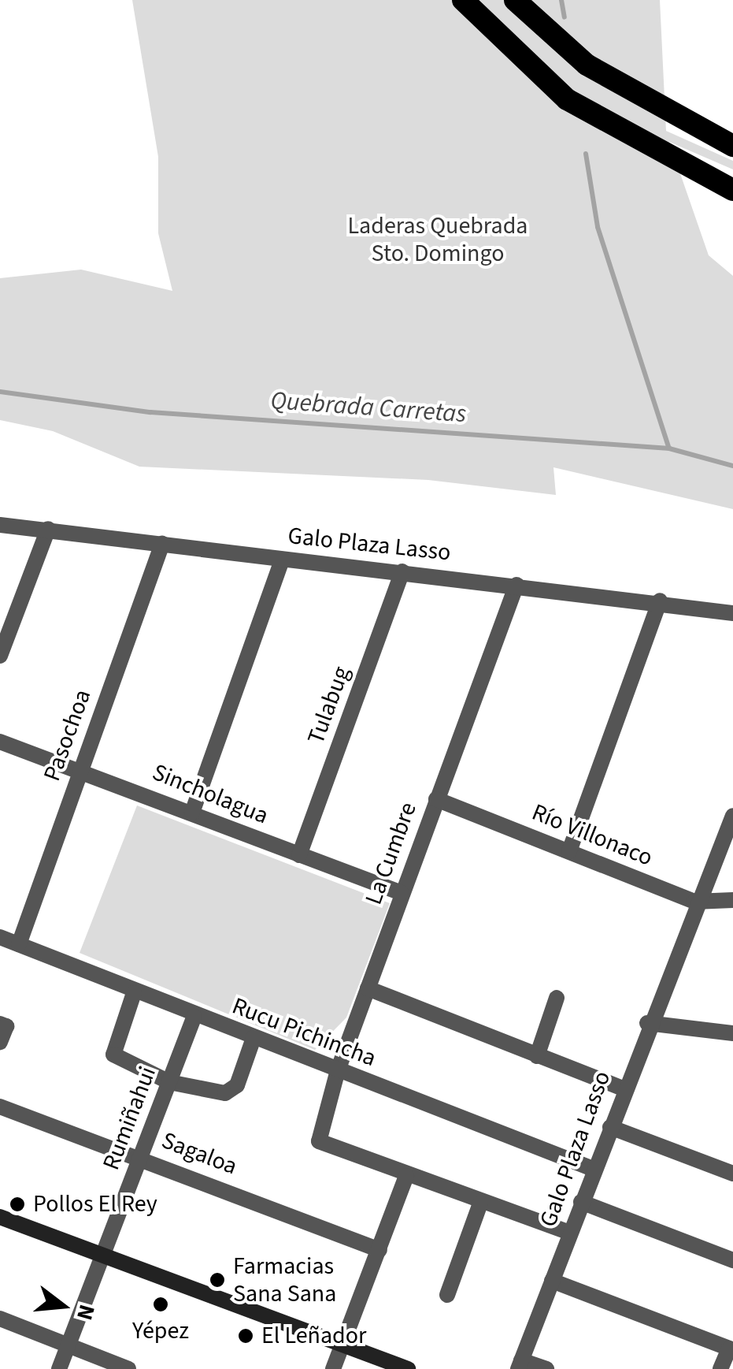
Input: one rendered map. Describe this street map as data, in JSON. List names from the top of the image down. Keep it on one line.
{"streets":{"street":["Galo Plaza Lasso","Tulabug","Pasochoa","Sincholagua","Río Villonaco","La Cumbre","Rucu Pichincha","Rumiñahui","Sagaloa"]},"crossings":[["Galo Plaza Lasso","Tulabug"],["Galo Plaza Lasso","Pasochoa"],["Galo Plaza Lasso","Río Villonaco"],["Galo Plaza Lasso","La Cumbre"],["Galo Plaza Lasso","Rucu Pichincha"],["Tulabug","Sincholagua"],["Pasochoa","Sincholagua"],["Pasochoa","Rucu Pichincha"],["Sincholagua","La Cumbre"],["Río Villonaco","La Cumbre"],["La Cumbre","Rucu Pichincha"],["Rucu Pichincha","Rumiñahui"],["Rumiñahui","Sagaloa"]],"water":["Quebrada Carretas"],"parks":["Laderas Quebrada Sto. Domingo"],"places":["Pollos El Rey","Farmacias Sana Sana","Yépez","El Leñador"],"north":"right"}
